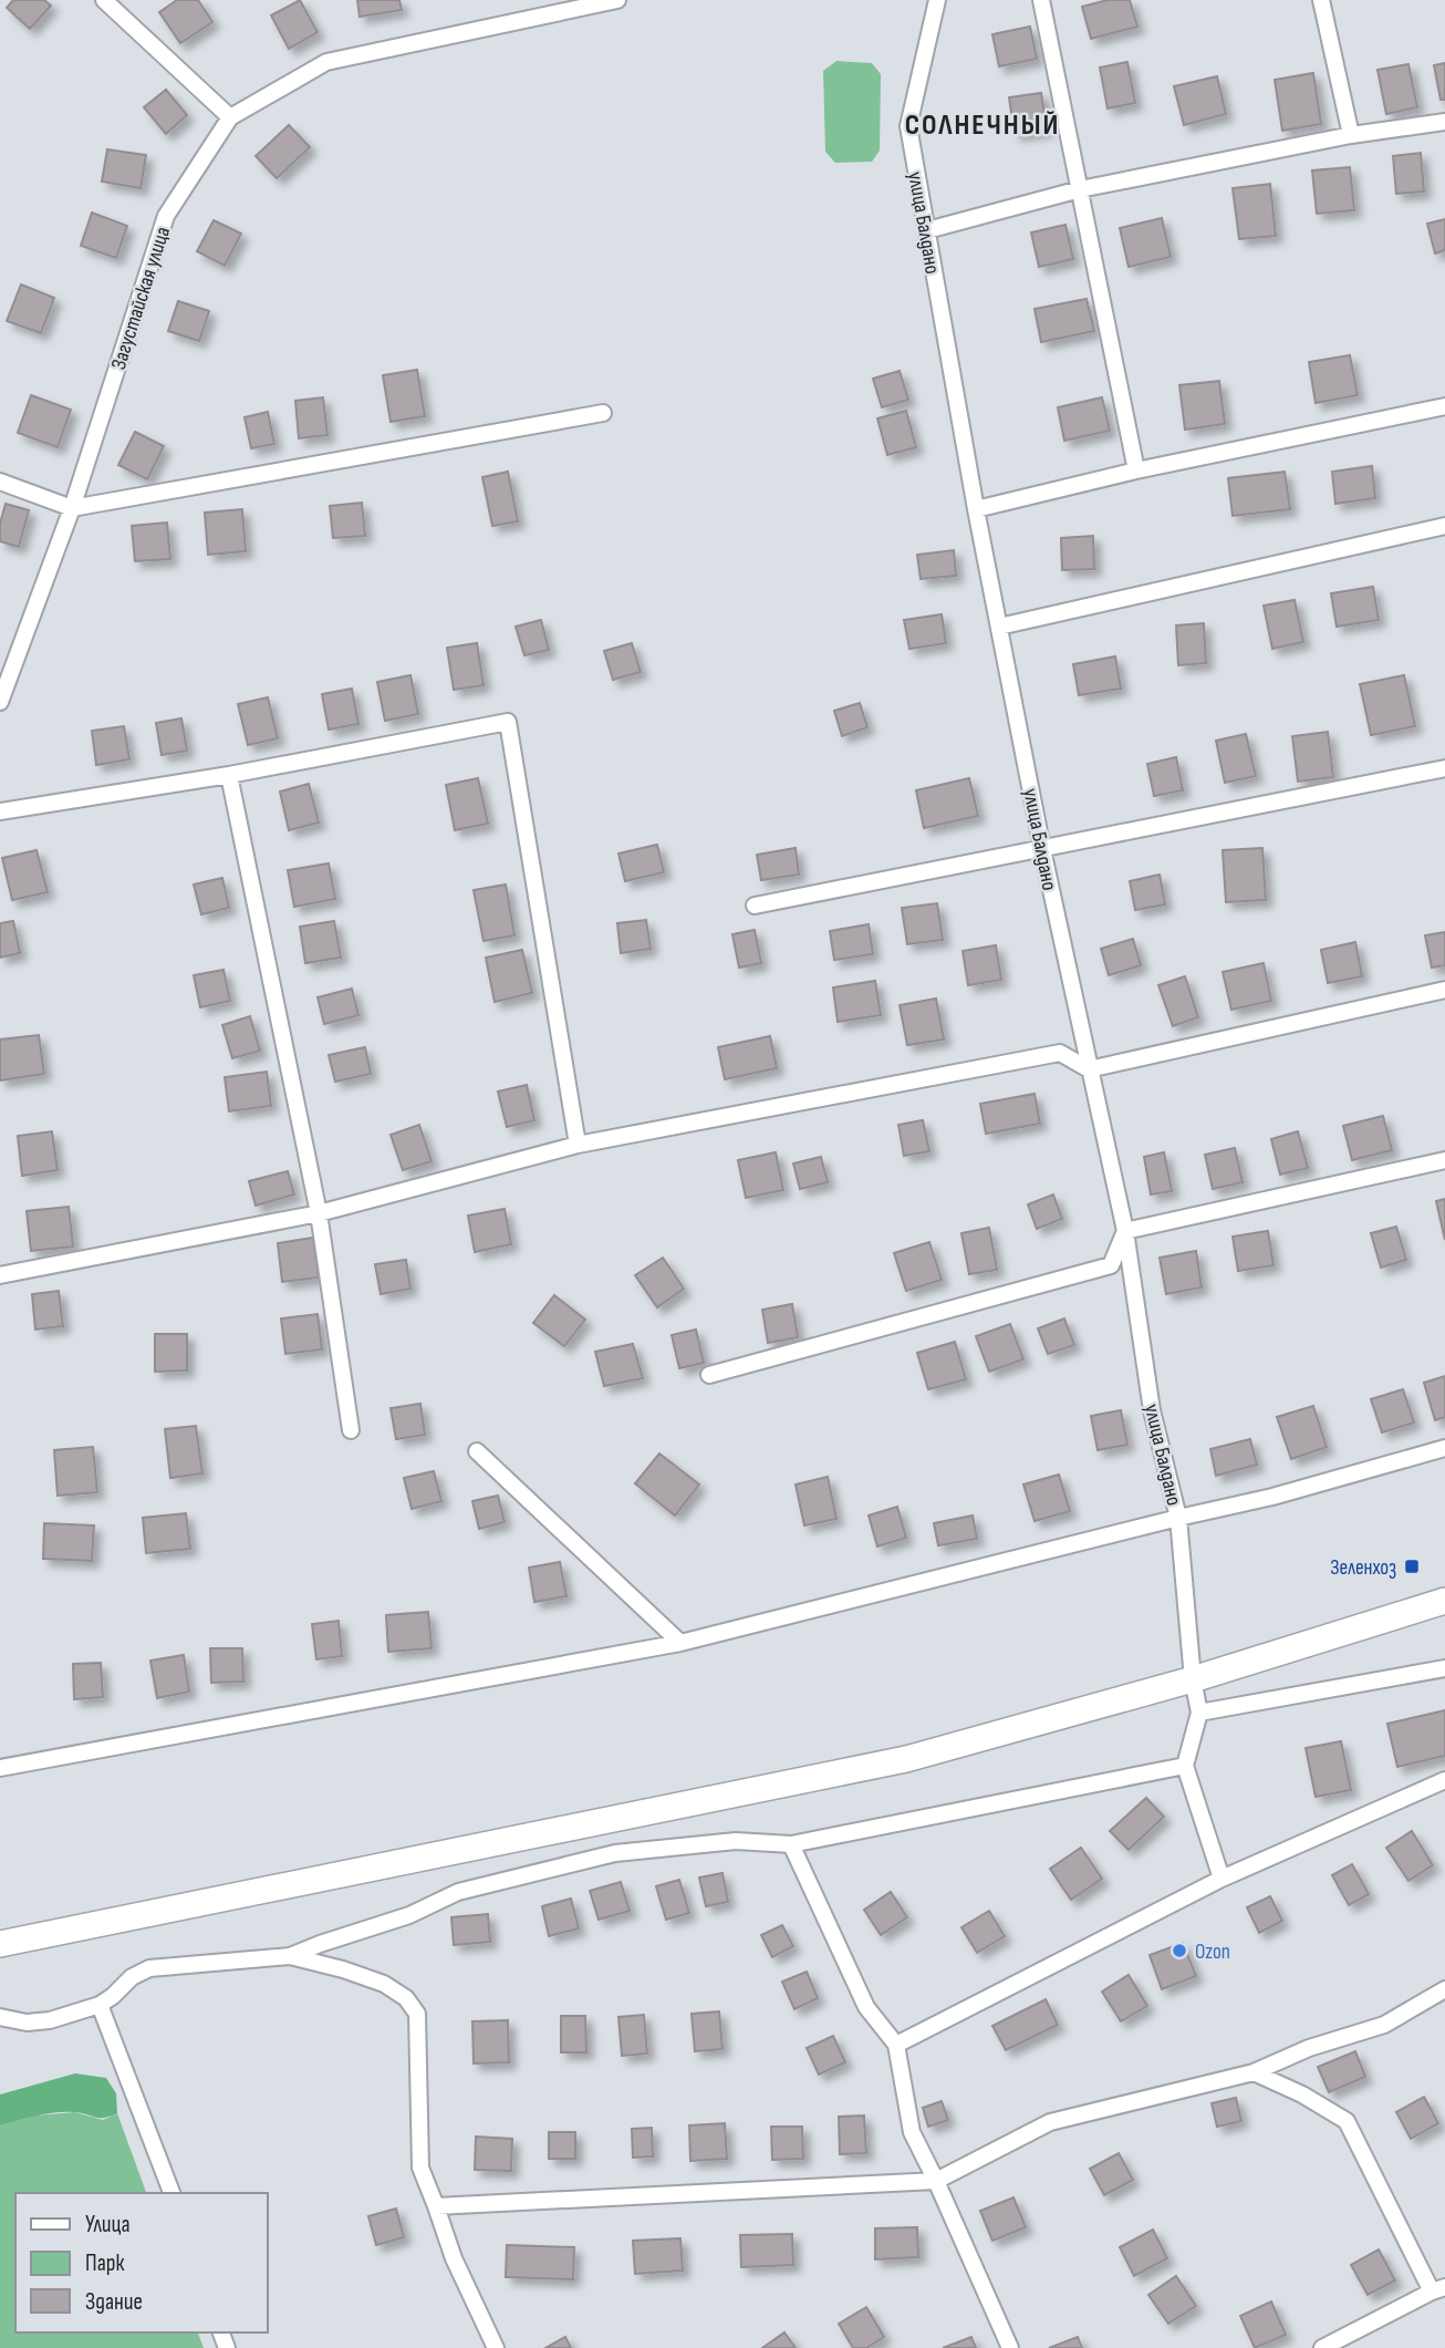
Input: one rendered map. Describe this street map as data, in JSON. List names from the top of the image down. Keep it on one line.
{"streets":{"street":["улица Балдано","Загустайская улица"]},"districts":["СОЛНЕЧНЫЙ"],"places":{"transit":["Зеленхоз"],"other":["Ozon"]},"legend":["Улица","Парк","Здание"]}
